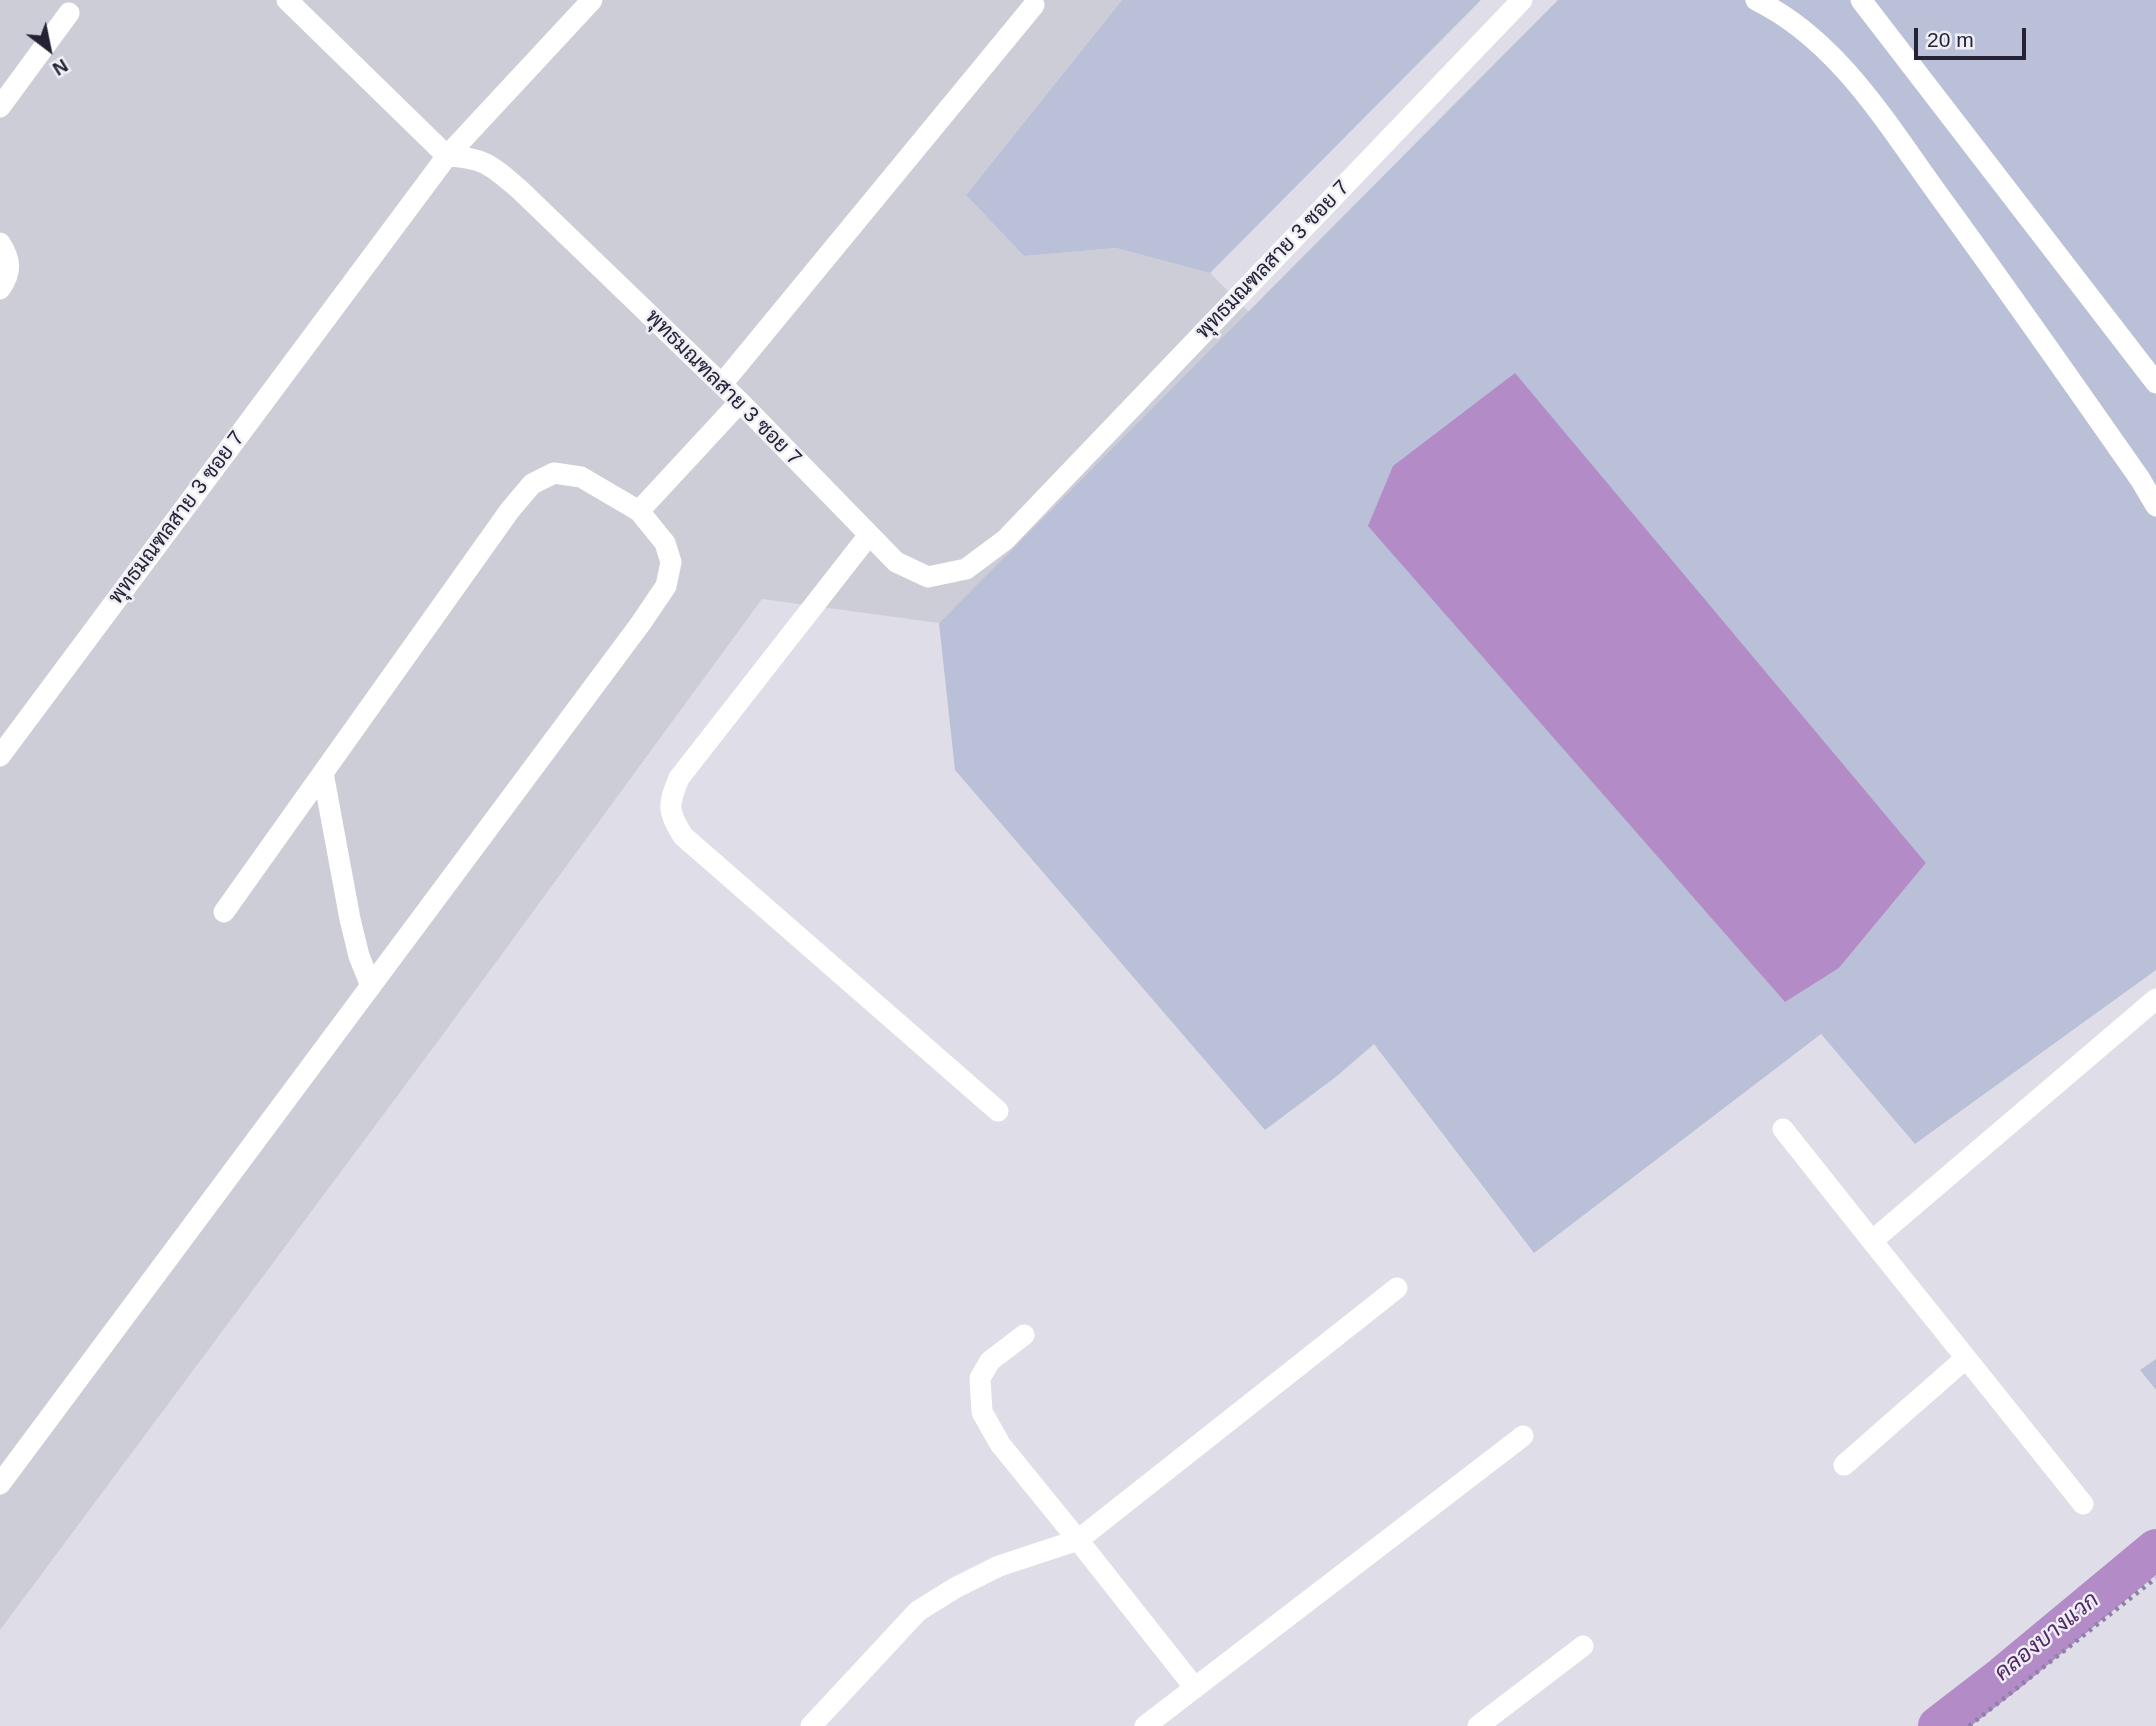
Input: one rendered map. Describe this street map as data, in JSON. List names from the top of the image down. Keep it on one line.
{"streets":{"street":["พุทธมณฑลสาย 3 ซอย 7"]},"water":["คลองบางแวก"],"scale_bar":"20 m","north":"bottom right"}
